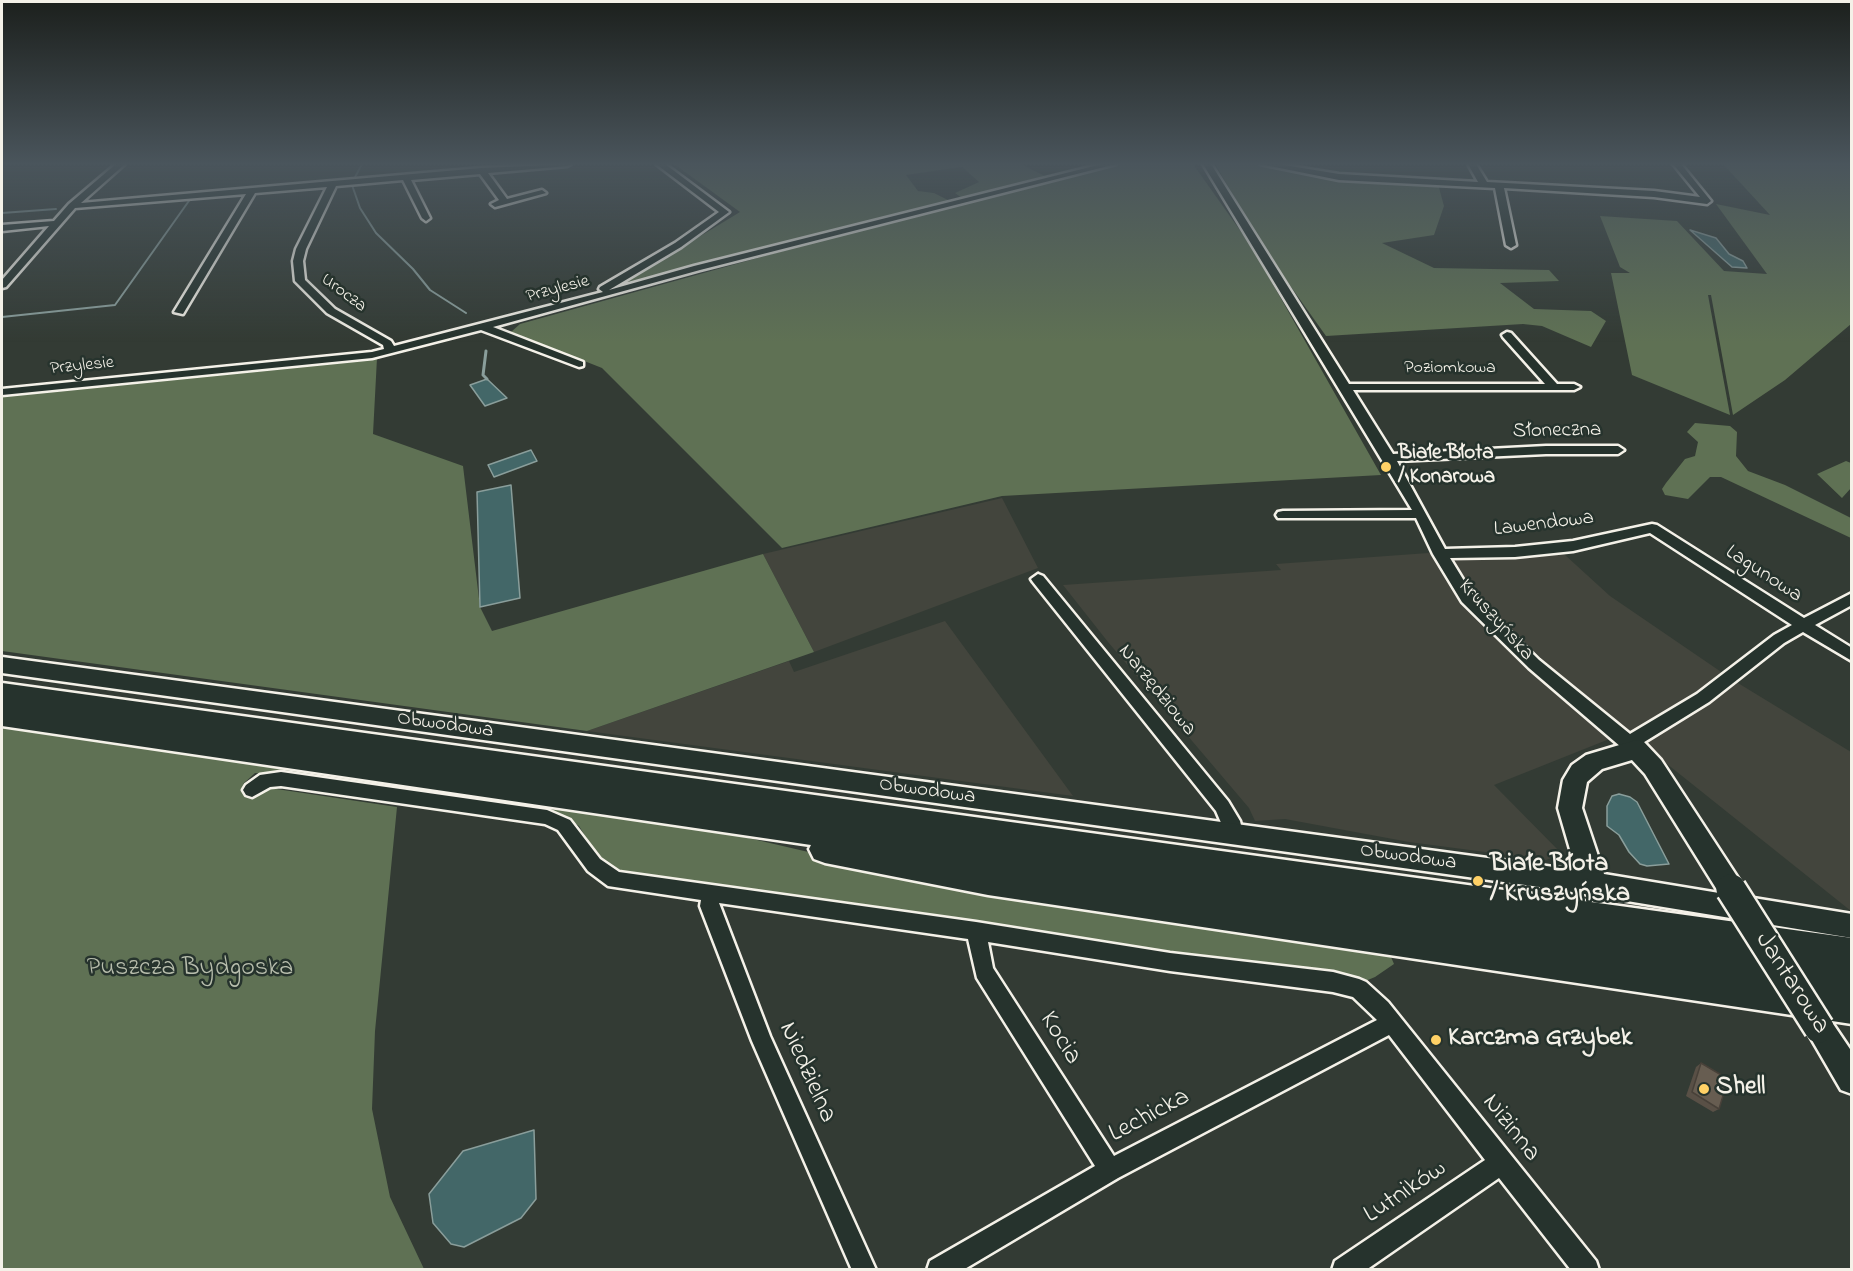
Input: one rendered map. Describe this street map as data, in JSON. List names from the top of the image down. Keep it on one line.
{"streets":{"street":["Przylesie","Urocza","Poziomkowa","Słoneczna","Lawendowa","Lagunowa","Kruszyńska","Narzędziowa","Obwodowa","Jantarowa","Kocia","Niedzielna","Lechicka","Nizinna","Lutników"]},"crossings":[["Przylesie","Urocza"],["Poziomkowa","Kruszyńska"],["Słoneczna","Kruszyńska"],["Lawendowa","Lagunowa"],["Lawendowa","Kruszyńska"],["Kruszyńska","Jantarowa"],["Narzędziowa","Obwodowa"],["Kocia","Lechicka"],["Kocia","Nizinna"],["Niedzielna","Nizinna"],["Lechicka","Nizinna"],["Nizinna","Lutników"]],"parks":["Puszcza Bydgoska"],"places":["Białe Błota / Konarowa","Białe Błota / Kruszyńska","Karczma Grzybek","Shell"]}
